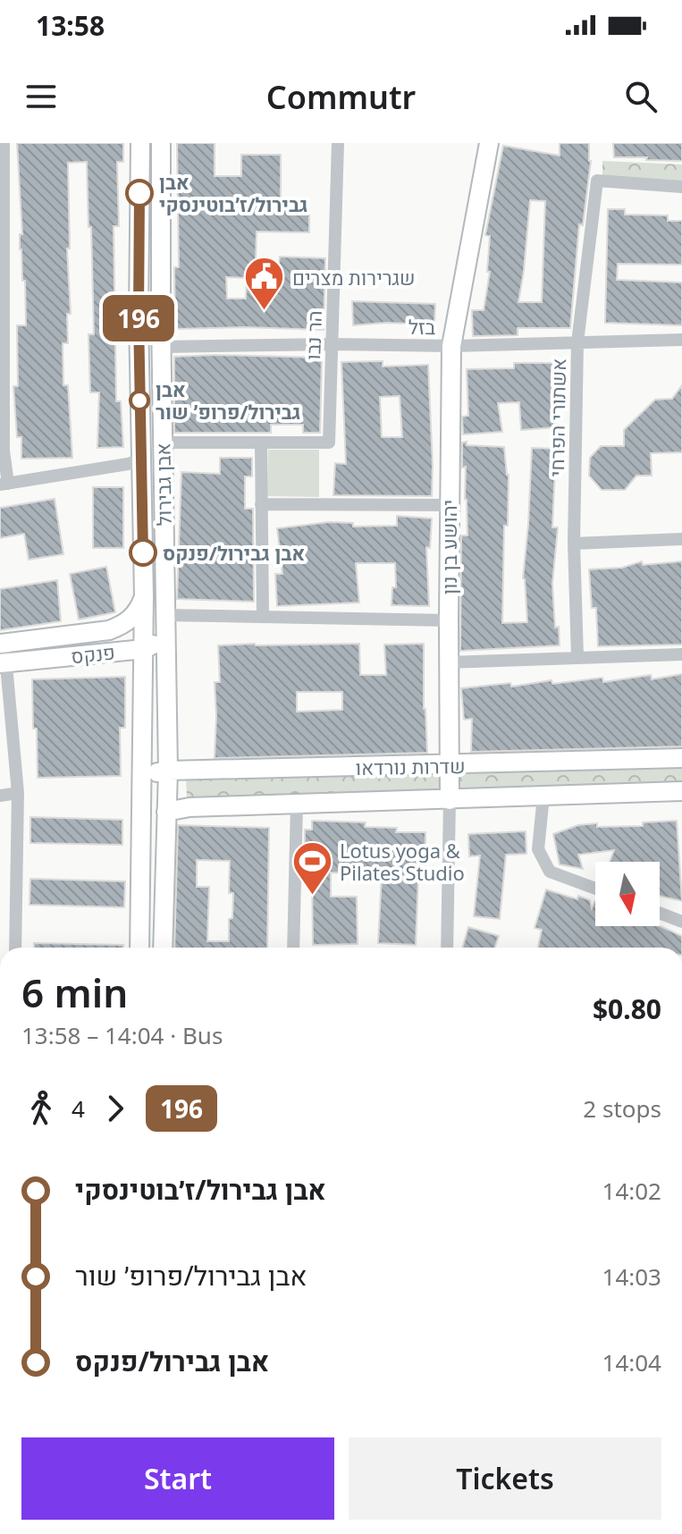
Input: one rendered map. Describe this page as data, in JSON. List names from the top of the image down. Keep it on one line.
{"streets":{"main road":["אבן גבירול","יהושע בן נון","פנקס","שדרות נורדאו"],"street":["בזל","הר נבו","אשתורי הפרחי"]},"crossings":[["בזל","הר נבו"],["בזל","אשתורי הפרחי"],["בזל","אבן גבירול"],["בזל","יהושע בן נון"],["אבן גבירול","פנקס"],["אבן גבירול","שדרות נורדאו"],["יהושע בן נון","שדרות נורדאו"]],"places":{"other":["אבן גבירול/ז׳בוטינסקי","אבן גבירול/פרופ׳ שור","אבן גבירול/פנקס"],"public building":["שגרירות מצרים"],"sports":["Lotus yoga & Pilates Studio"]},"lines":["bus line 196"],"north":"bottom","page":{"status":"13:58","header":"Commutr","on_map":"196","heading":["6 min","13:58 – 14:04 · Bus","$0.80"],"legs":["4","196","2 stops"],"list":[{"name":"אבן גבירול/ז׳בוטינסקי","value":"14:02"},{"name":"אבן גבירול/פרופ׳ שור","value":"14:03"},{"name":"אבן גבירול/פנקס","value":"14:04"}],"buttons":["Start","Tickets"]}}
